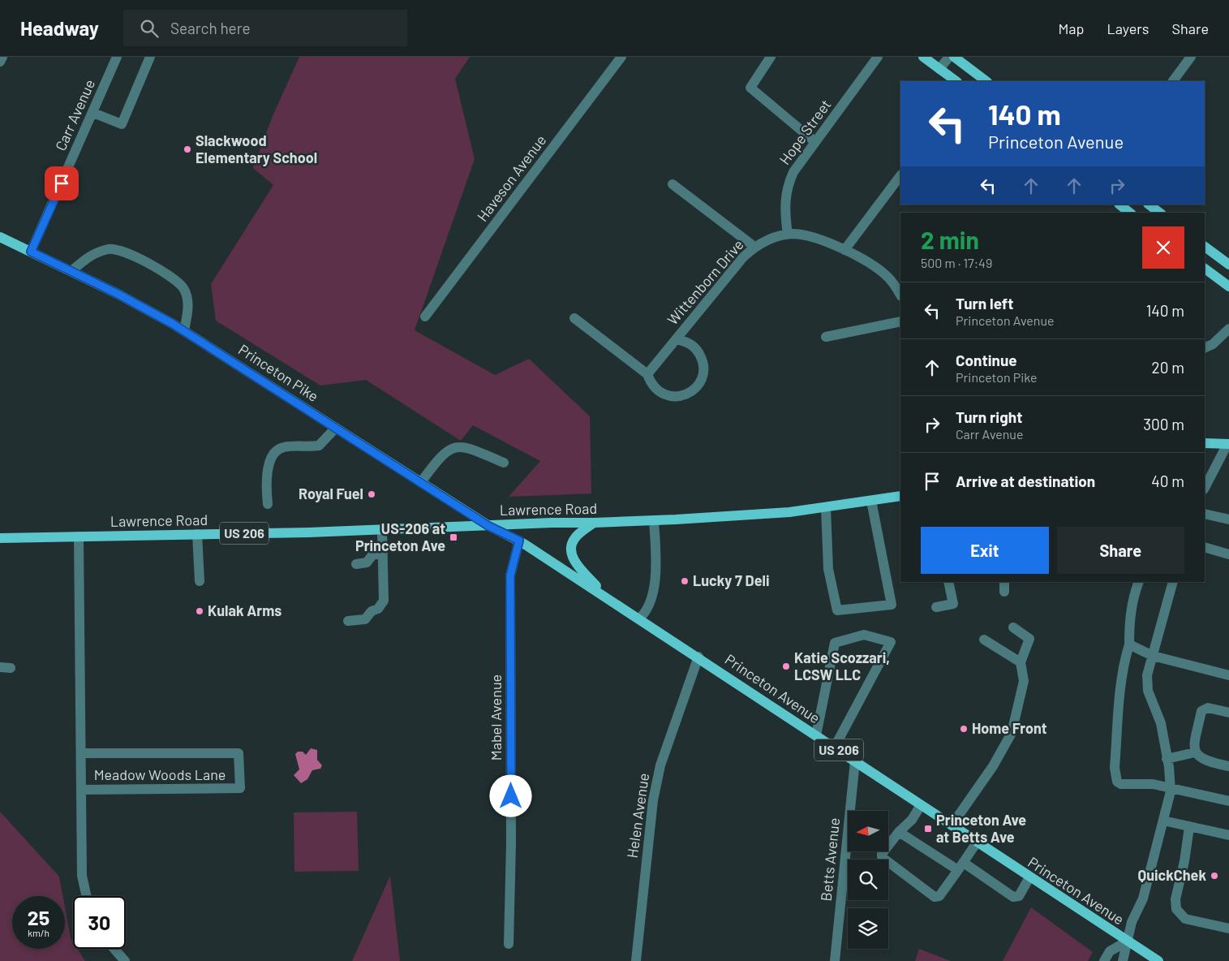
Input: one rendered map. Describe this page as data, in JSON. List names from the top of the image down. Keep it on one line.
{"streets":{"main road":["Princeton Pike","Lawrence Road","US 206","Princeton Avenue"],"street":["Carr Avenue","Hope Street","Haveson Avenue","Wittenborn Drive","Mabel Avenue","Meadow Woods Lane","Helen Avenue","Betts Avenue"]},"crossings":[["Carr Avenue","Princeton Pike"],["Hope Street","Wittenborn Drive"],["Princeton Pike","Lawrence Road"],["Princeton Pike","Princeton Avenue"],["Lawrence Road","Princeton Avenue"],["Lawrence Road","Meadow Woods Lane"],["Princeton Avenue","Mabel Avenue"],["Princeton Avenue","Helen Avenue"],["Princeton Avenue","Betts Avenue"]],"places":{"other":["Slackwood Elementary School","Royal Fuel","Lucky 7 Deli","Kulak Arms","Katie Scozzari, LCSW LLC","Home Front","QuickChek"],"transit":["US-206 at Princeton Ave","Princeton Ave at Betts Ave"]},"north":"left","page":{"header":"Headway","search":"Search here","nav":["Map","Layers","Share"],"turn":["140 m","Princeton Avenue"],"heading":["2 min","500 m · 17:49"],"list":[{"name":"Turn left","note":"Princeton Avenue","value":"140 m"},{"name":"Continue","note":"Princeton Pike","value":"20 m"},{"name":"Turn right","note":"Carr Avenue","value":"300 m"},{"name":"Arrive at destination","value":"40 m"}],"buttons":["Exit","Share"],"speed":"25 km/h","limit":"30"}}
